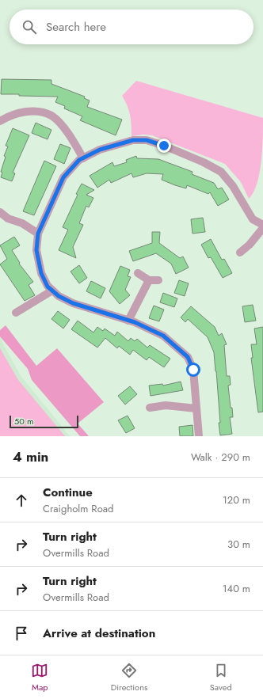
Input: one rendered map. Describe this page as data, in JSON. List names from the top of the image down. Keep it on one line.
{"scale_bar":"50 m","page":{"search":"Search here","scale":"50 m","heading":["4 min","Walk · 290 m"],"list":[["Continue","Craigholm Road","120 m"],["Turn right","Overmills Road","30 m"],["Turn right","Overmills Road","140 m"],"Arrive at destination"],"nav":["Map","Directions","Saved"]}}
